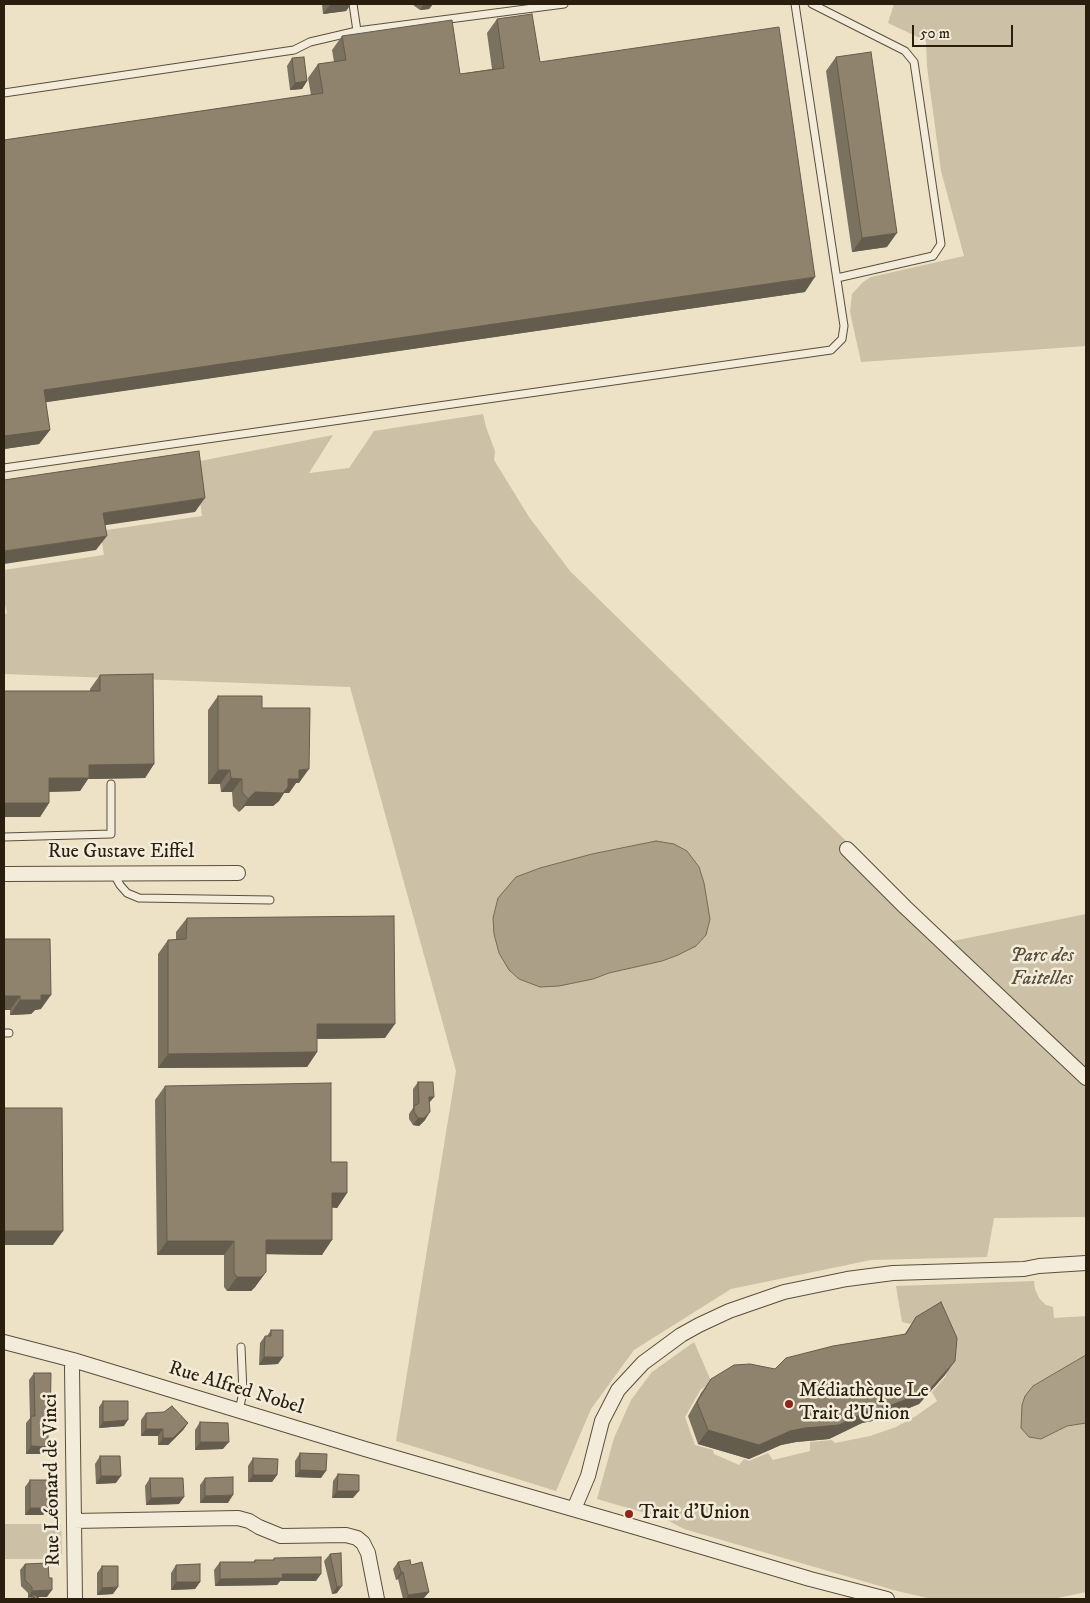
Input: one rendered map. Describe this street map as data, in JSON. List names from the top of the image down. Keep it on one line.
{"streets":{"street":["Rue Gustave Eiffel","Rue Alfred Nobel","Rue Léonard de Vinci"]},"crossings":[["Rue Alfred Nobel","Rue Léonard de Vinci"]],"parks":["Parc des Faitelles"],"places":["Médiathèque Le Trait d'Union","Trait d'Union"],"scale_bar":"50 m"}
